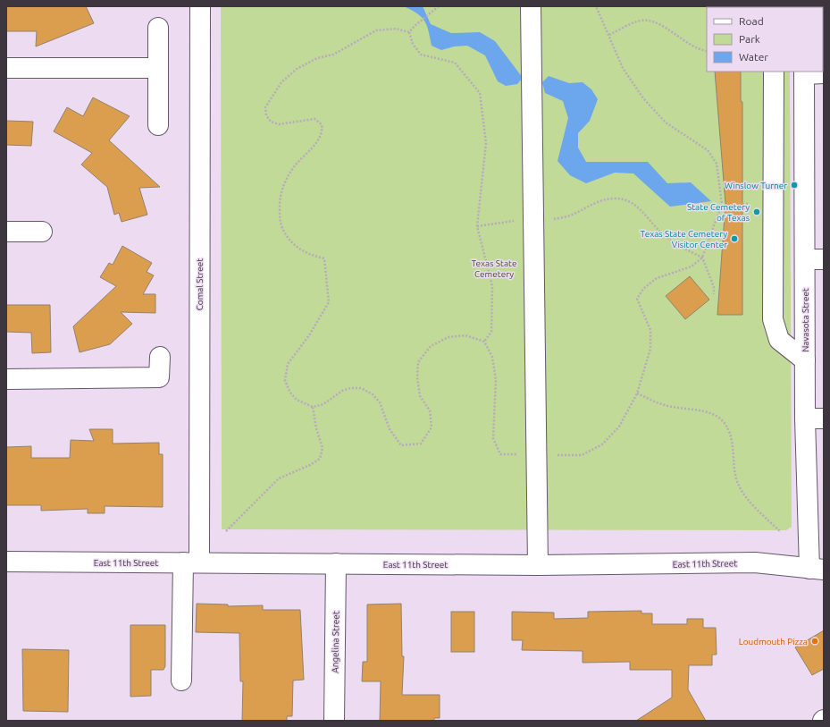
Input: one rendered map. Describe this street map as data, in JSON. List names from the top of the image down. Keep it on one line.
{"streets":{"street":["Comal Street","Navasota Street","East 11th Street","Angelina Street"]},"crossings":[["Comal Street","East 11th Street"],["Navasota Street","East 11th Street"],["East 11th Street","Angelina Street"]],"parks":["Texas State Cemetery"],"places":["Winslow Turner","State Cemetery of Texas","Texas State Cemetery Visitor Center","Loudmouth Pizza"],"legend":["Road","Park","Water"]}
